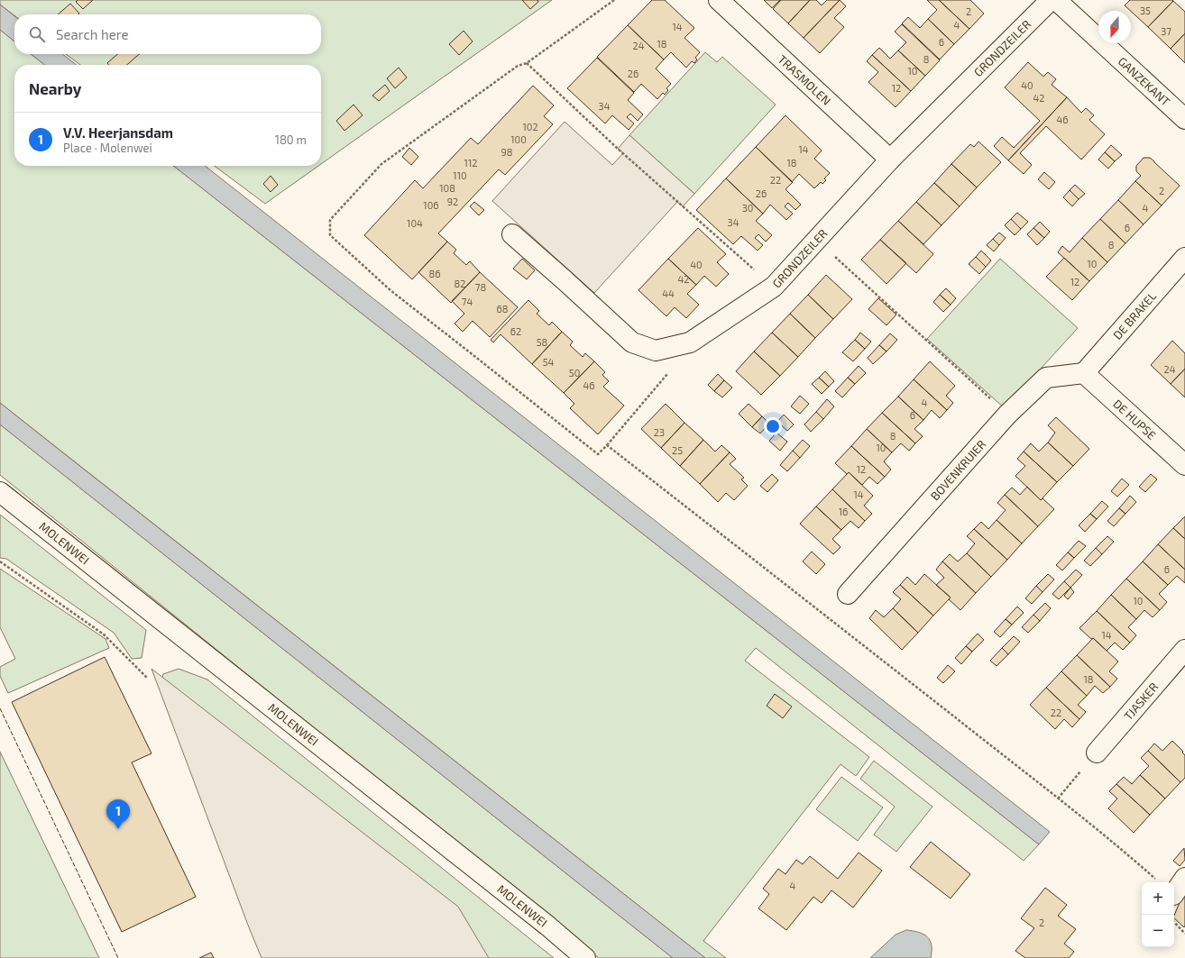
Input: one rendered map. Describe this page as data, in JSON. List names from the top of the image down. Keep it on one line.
{"streets":{"street":["GRONDZEILER","TRASMOLEN","GANZEKANT","DE BRAKEL","DE HUPSE","BOVENKRUIER","MOLENWEI","TJASKER"]},"crossings":[["GRONDZEILER","TRASMOLEN"],["DE BRAKEL","DE HUPSE"],["DE BRAKEL","BOVENKRUIER"],["DE HUPSE","BOVENKRUIER"]],"house_numbers":["35","2","4","14","37","6","18","24","8","10","26","40","12","42","34","46","102","100","14","98","112","18","110","22","108","2","26","92","106","30","4","34","104","6","8","10","40","86","42","12","82","78","44","74","68","62","58","54","24","50","46","4","6","23","8","10","25","12","14","16","6","10","14","18","22","4","2"],"north":"bottom","page":{"search":"Search here","heading":"Nearby","list":[{"mark":"1","name":"V.V. Heerjansdam","note":"Place · Molenwei","value":"180 m"}],"pins":"1","map_buttons":["+","−"]}}
